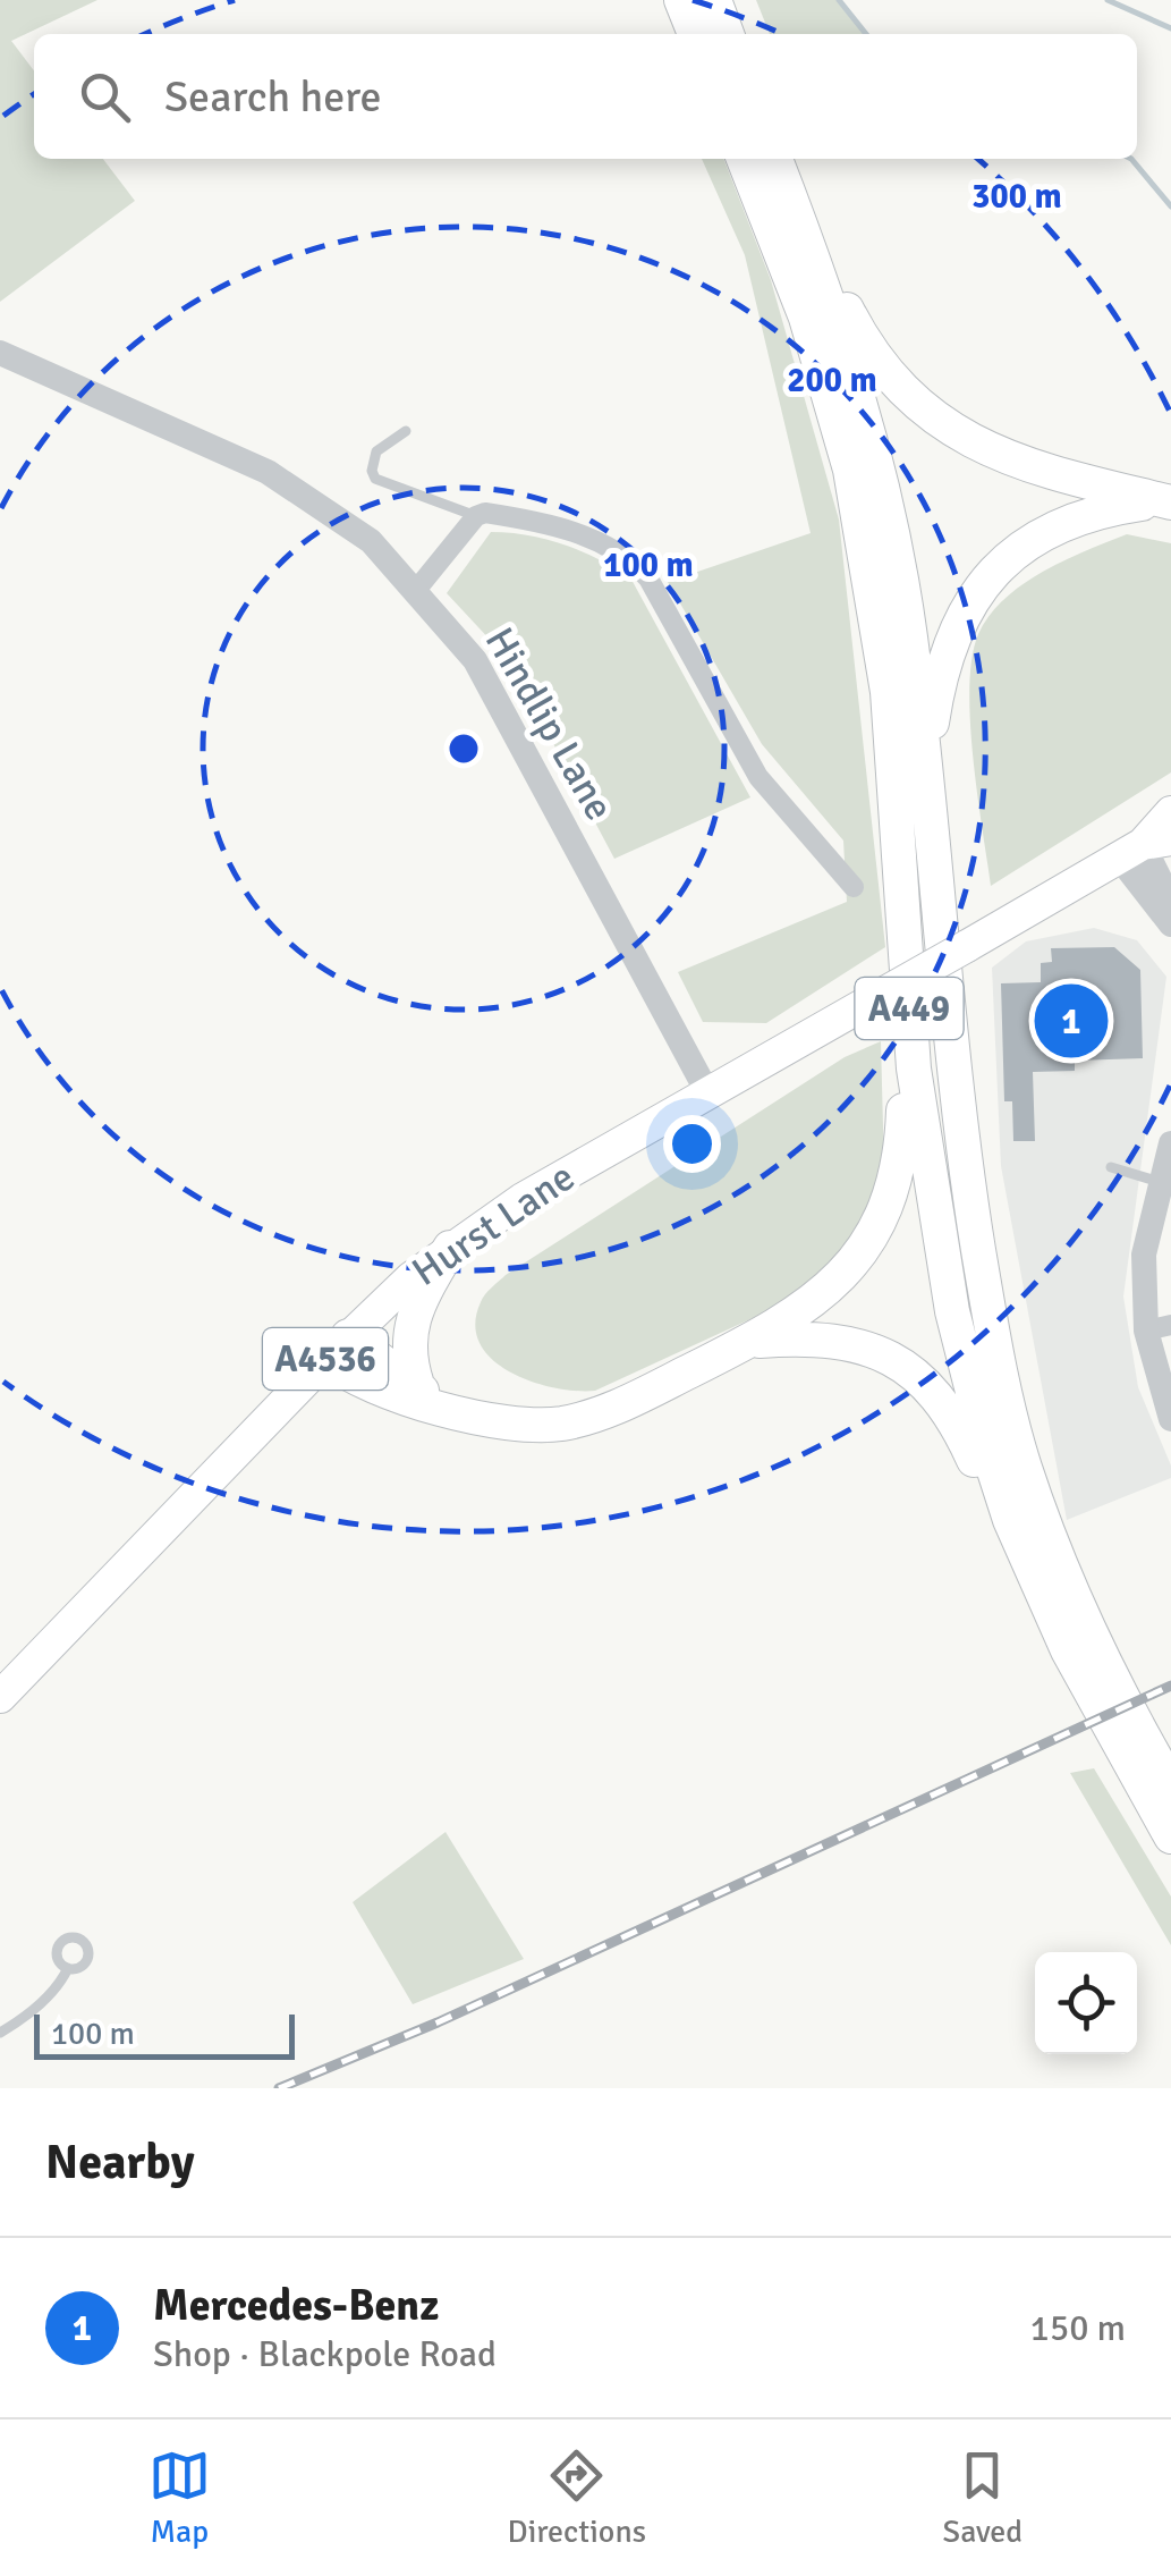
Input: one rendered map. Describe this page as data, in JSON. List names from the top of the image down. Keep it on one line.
{"streets":{"highway":["A449"],"main road":["Hurst Lane","A4536"],"street":["Hindlip Lane"]},"crossings":[["Hindlip Lane","Hurst Lane"],["Hurst Lane","A4536"]],"scale_bar":"100 m","page":{"search":"Search here","pins":"1","scale":"100 m","heading":"Nearby","list":[{"mark":"1","name":"Mercedes-Benz","note":"Shop · Blackpole Road","value":"150 m"}],"nav":["Map","Directions","Saved"]},"rings":["300 m","200 m","100 m"]}
